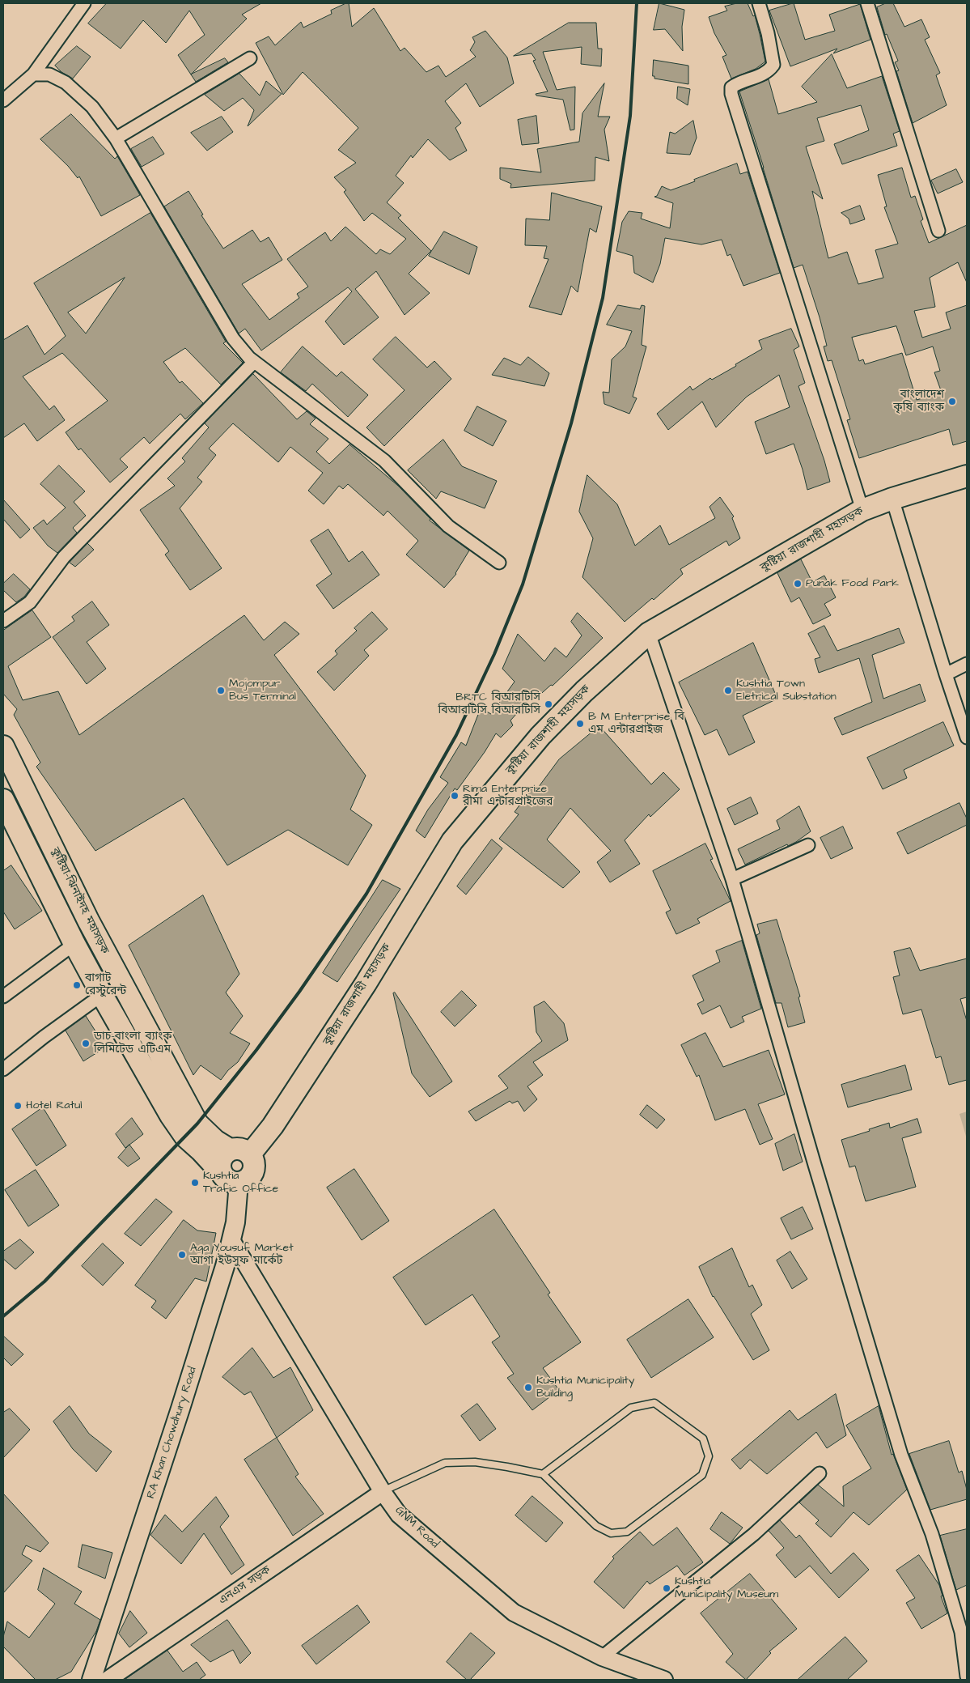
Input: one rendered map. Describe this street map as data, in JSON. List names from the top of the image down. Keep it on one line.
{"streets":{"highway":["কুষ্টিয়া রাজশাহী মহাসড়ক","কুষ্টিয়া-ঝিনাইদহ মহাসড়ক"],"main road":["RA Khan Chowdhury Road"],"street":["GNM Road","এনএস সড়ক"]},"crossings":[["কুষ্টিয়া রাজশাহী মহাসড়ক","কুষ্টিয়া-ঝিনাইদহ মহাসড়ক"],["কুষ্টিয়া রাজশাহী মহাসড়ক","RA Khan Chowdhury Road"],["কুষ্টিয়া-ঝিনাইদহ মহাসড়ক","RA Khan Chowdhury Road"],["RA Khan Chowdhury Road","GNM Road"],["GNM Road","এনএস সড়ক"]],"places":["বাংলাদেশ কৃষি ব্যাংক","Punak Food Park","Mojompur Bus Terminal","Kushtia Town Eletrical Substation","BRTC বিআরটিসি বিআরটিসি বিআরটিসি","B M Enterprise বি এম এন্টারপ্রাইজ","Rima Enterprize রীমা এন্টারপ্রাইজের","বাগাট রেস্টুরেন্ট","ডাচ-বাংলা ব্যাংক লিমিটেড এটিএম","Hotel Ratul","Kushtia Trafic Office","Aga Yousuf Market আগা ইউসুফ মার্কেট","Kushtia Municipality Building","Kushtia Municipality Museum"]}
